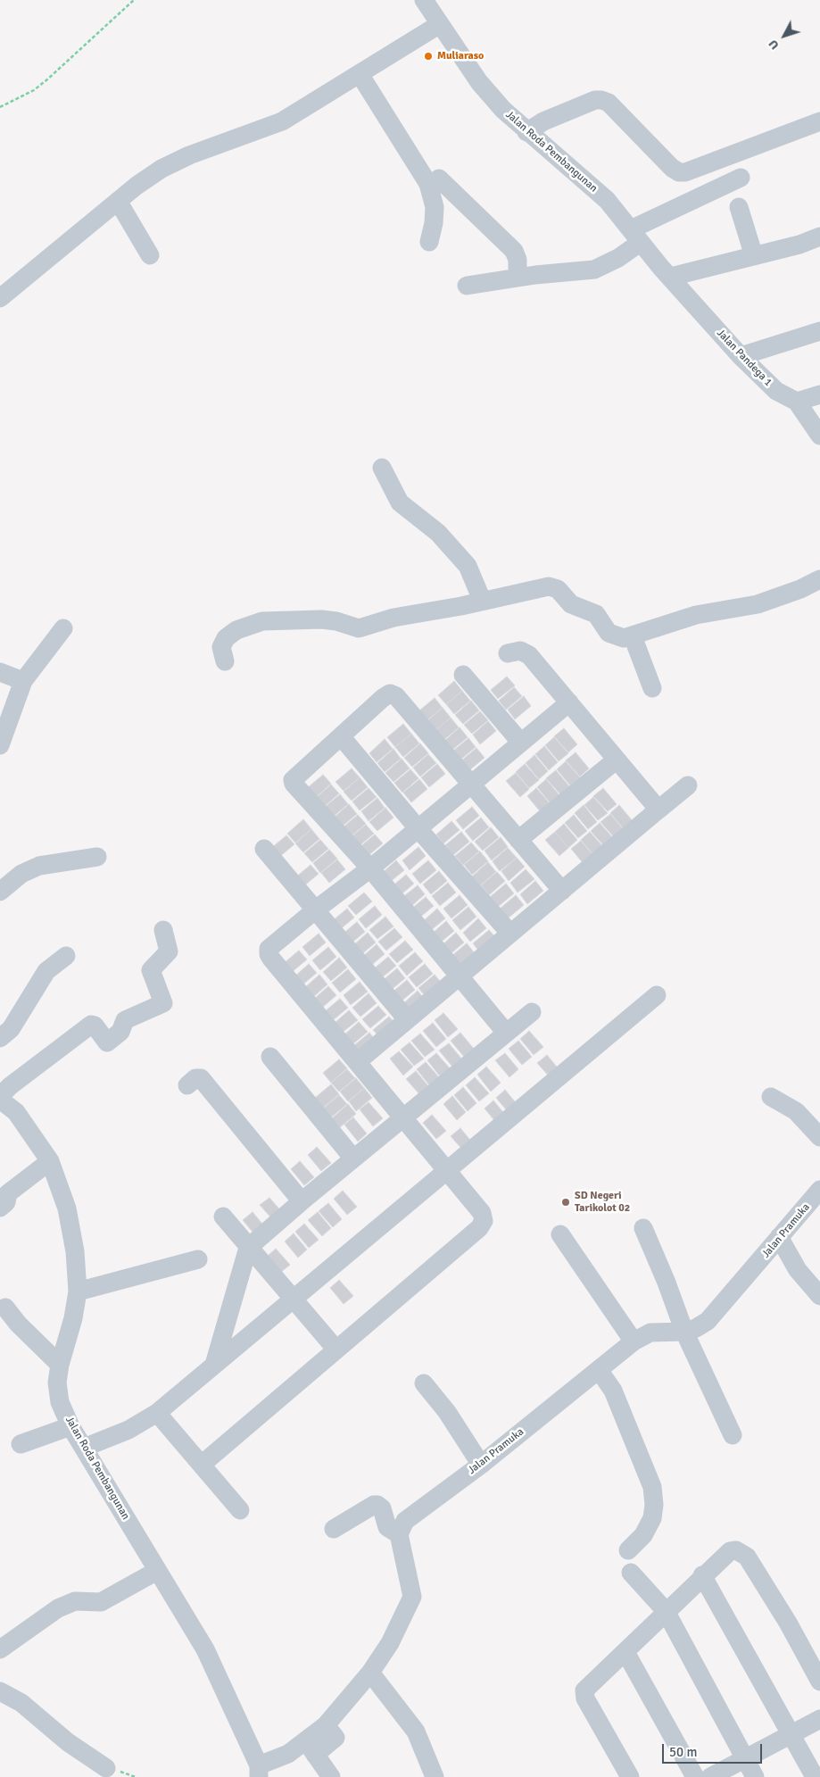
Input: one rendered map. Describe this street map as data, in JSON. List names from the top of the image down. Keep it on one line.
{"streets":{"street":["Jalan Roda Pembangunan","Jalan Pandega 1","Jalan Pramuka"]},"crossings":[["Jalan Roda Pembangunan","Jalan Pandega 1"]],"places":["Muliaraso","SD Negeri Tarikolot 02"],"scale_bar":"50 m","north":"bottom left"}
